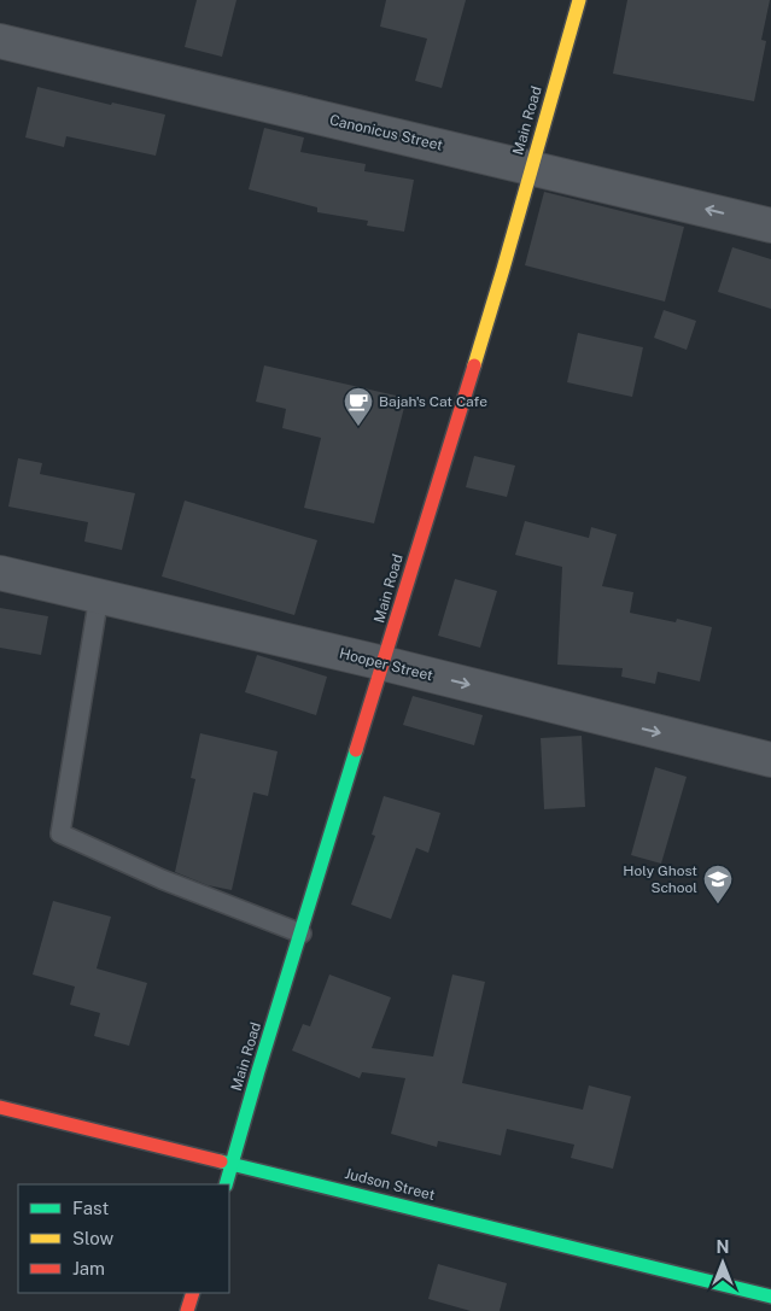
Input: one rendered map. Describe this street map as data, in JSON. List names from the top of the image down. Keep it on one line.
{"streets":{"main road":["Main Road","Judson Street"],"street":["Canonicus Street","Hooper Street"]},"crossings":[["Main Road","Canonicus Street"],["Main Road","Hooper Street"],["Main Road","Judson Street"]],"one_way":["Hooper Street"],"places":{"cafe":["Bajah's Cat Cafe"],"school or university":["Holy Ghost School"]},"legend":["Fast","Slow","Jam"],"north":"top"}
